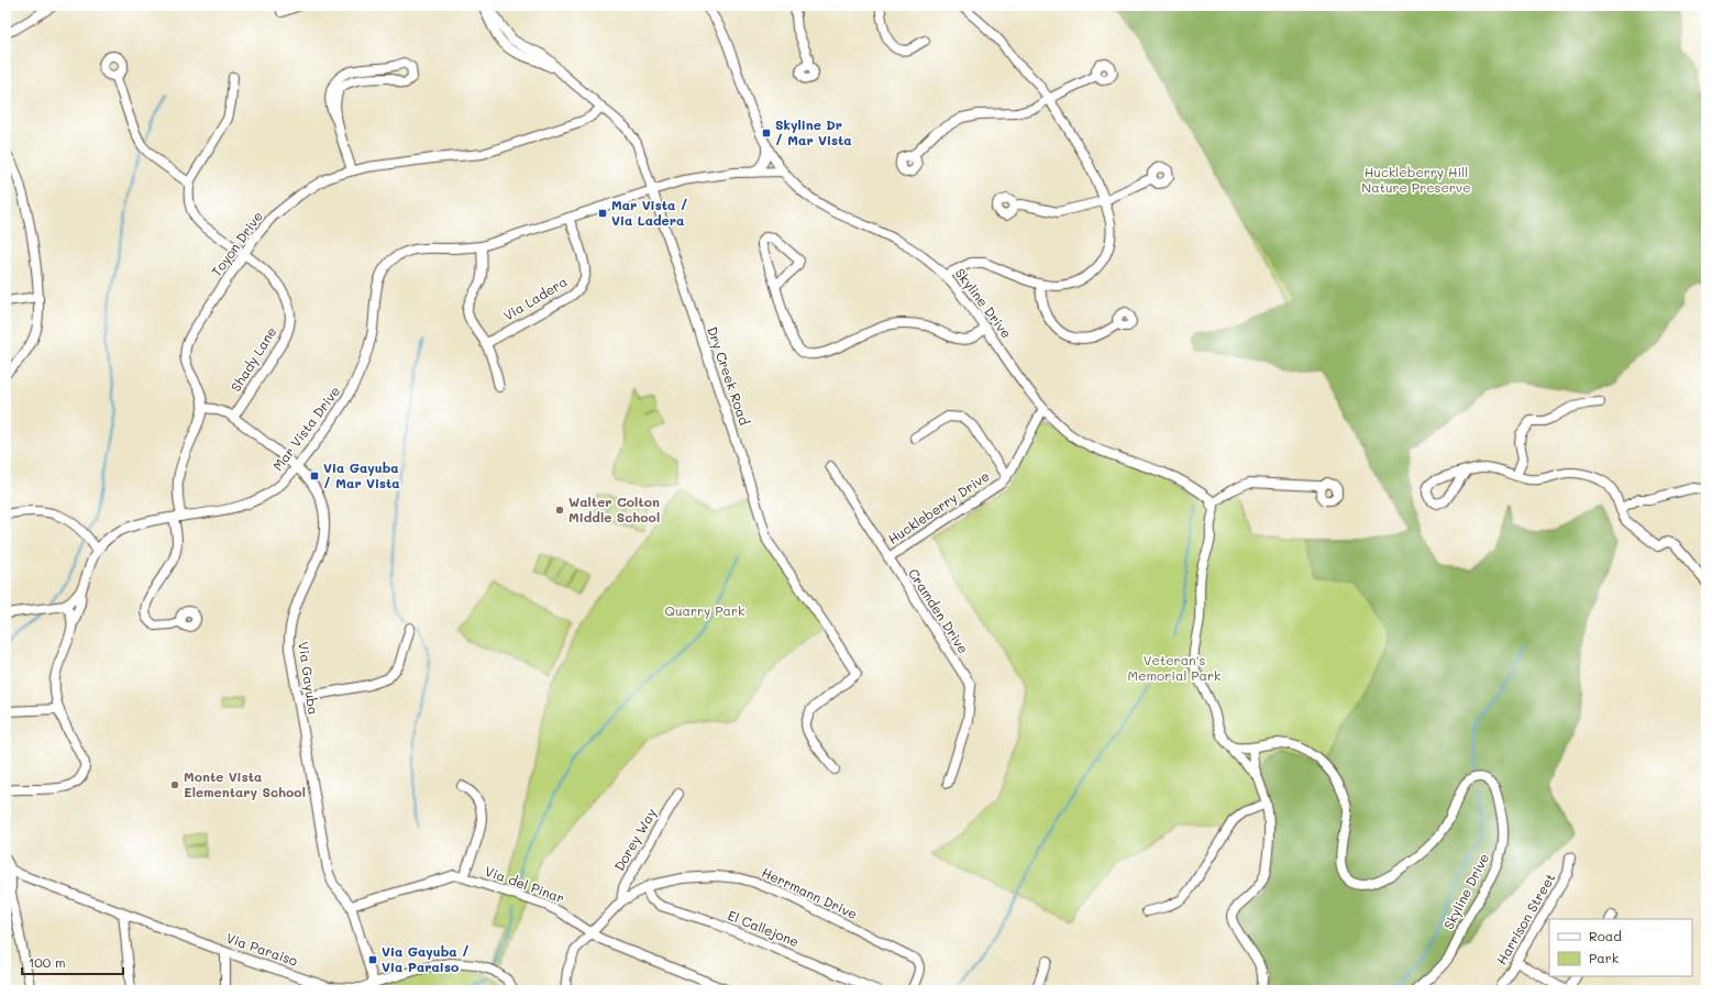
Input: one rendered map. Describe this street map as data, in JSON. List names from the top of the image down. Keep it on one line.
{"streets":{"street":["Toyon Drive","Via Ladera","Skyline Drive","Shady Lane","Dry Creek Road","Mar Vista Drive","Huckleberry Drive","Cramden Drive","Via Gayuba","Dorey Way","Via del Pinar","Herrmann Drive","Harrison Street","El Callejone","Via Paraiso"]},"crossings":[["Toyon Drive","Shady Lane"],["Toyon Drive","Dry Creek Road"],["Toyon Drive","Mar Vista Drive"],["Toyon Drive","Via Gayuba"],["Via Ladera","Mar Vista Drive"],["Skyline Drive","Mar Vista Drive"],["Skyline Drive","Huckleberry Drive"],["Shady Lane","Via Gayuba"],["Dry Creek Road","Mar Vista Drive"],["Mar Vista Drive","Via Gayuba"],["Huckleberry Drive","Cramden Drive"],["Via Gayuba","Via del Pinar"],["Via Gayuba","Via Paraiso"],["Dorey Way","Herrmann Drive"],["Via del Pinar","Herrmann Drive"],["Herrmann Drive","El Callejone"]],"parks":["Huckleberry Hill Nature Preserve","Quarry Park","Veteran's Memorial Park"],"places":{"transit":["Skyline Dr / Mar Vista","Mar Vista / Via Ladera","Via Gayuba / Mar Vista","Via Gayuba / Via Paraiso"],"other":["Walter Colton Middle School","Monte Vista Elementary School"]},"legend":["Road","Park"],"scale_bar":"100 m"}
